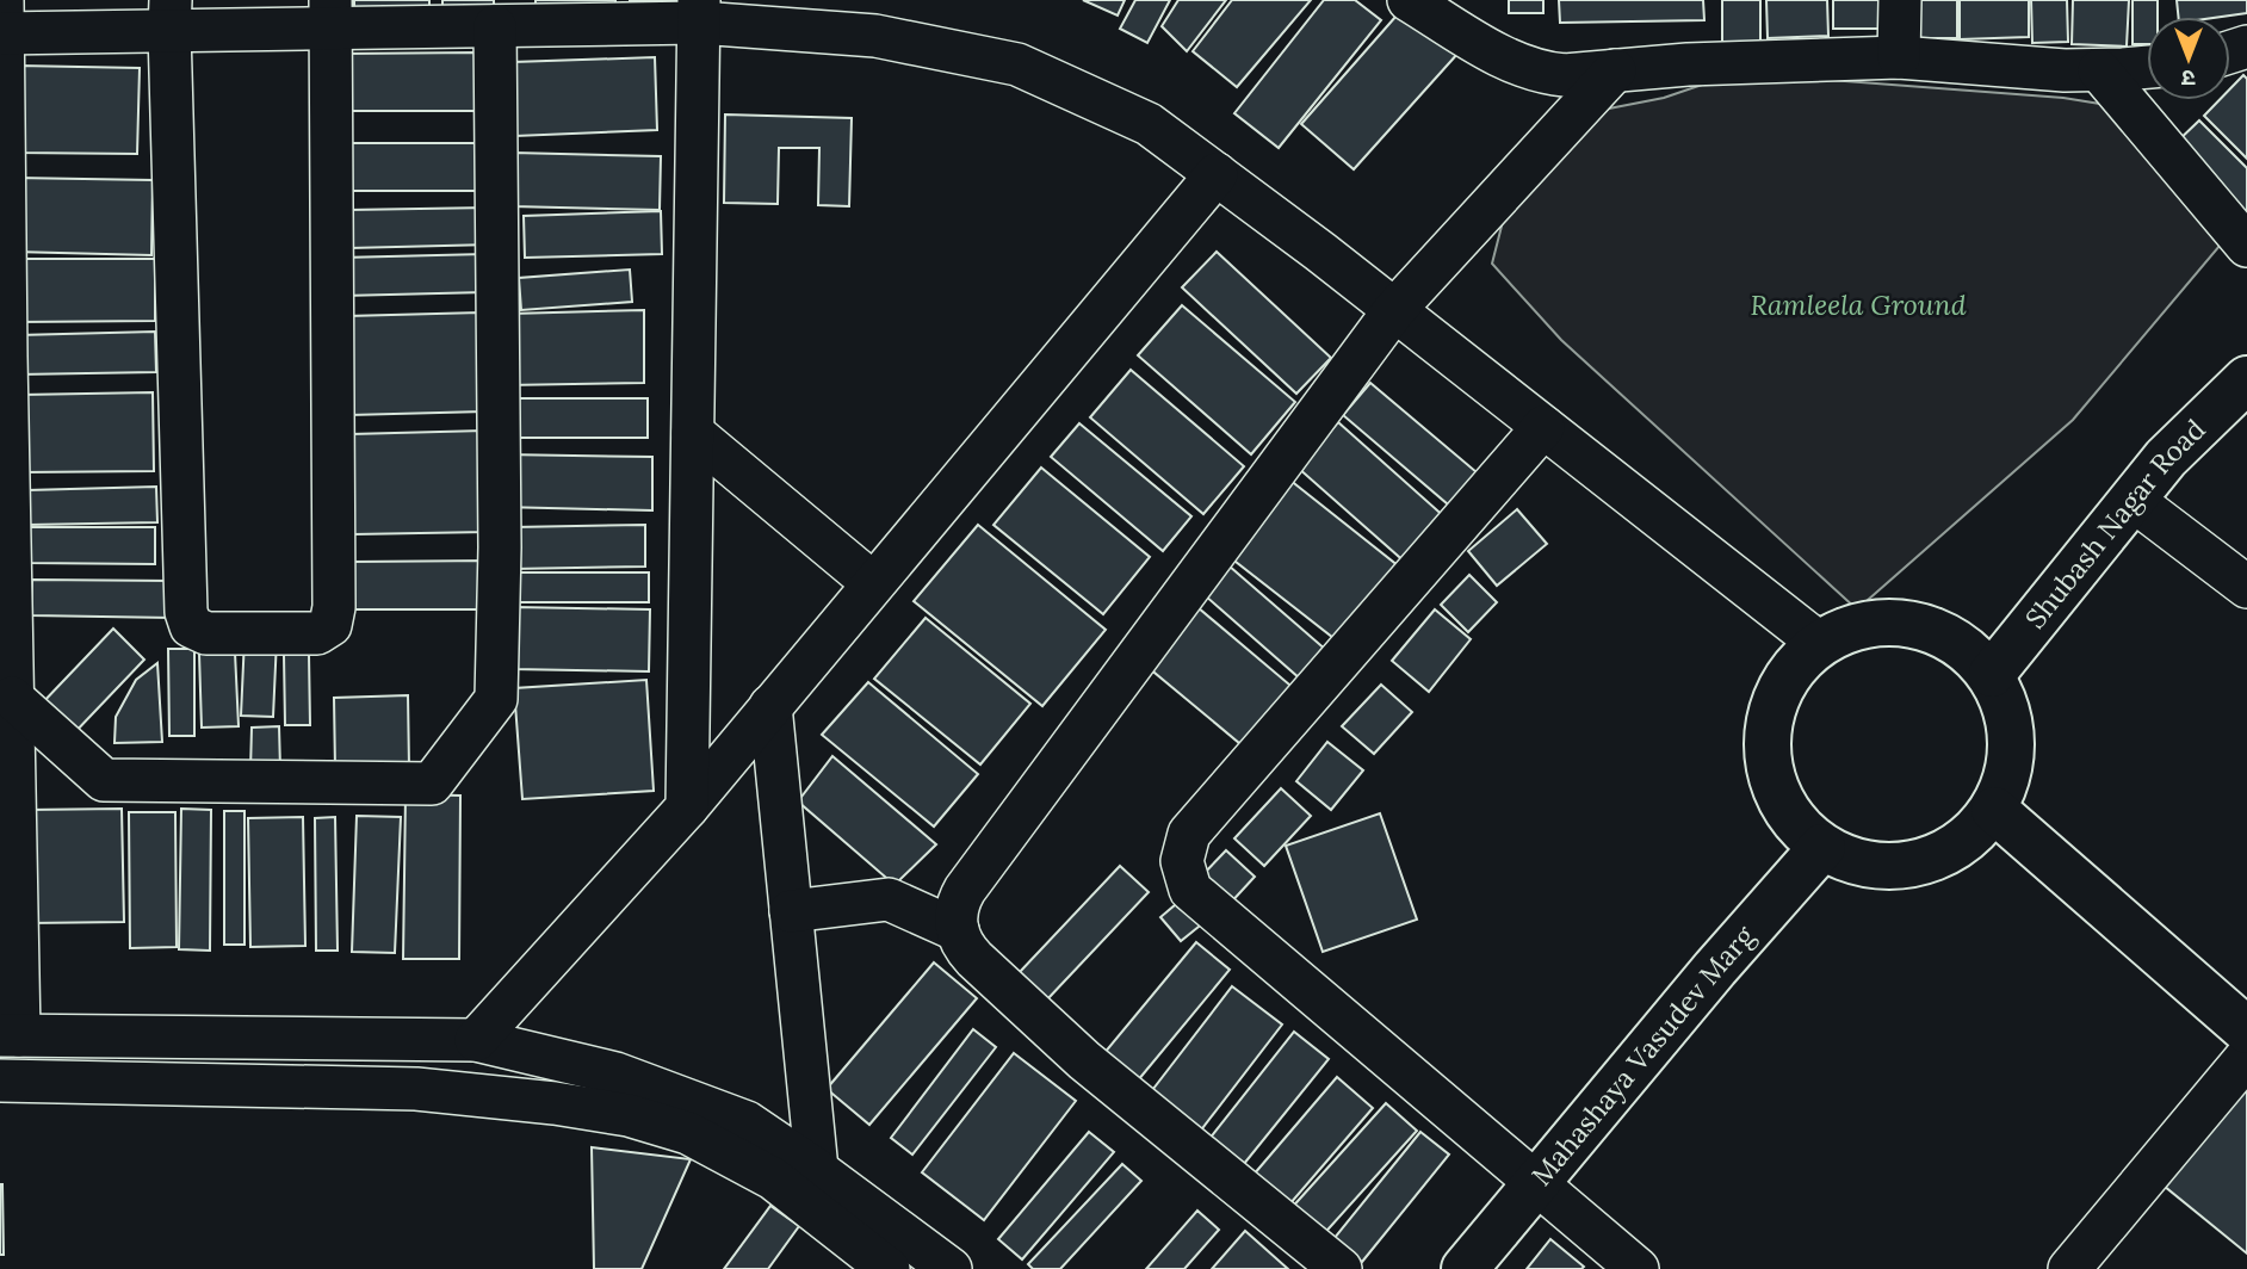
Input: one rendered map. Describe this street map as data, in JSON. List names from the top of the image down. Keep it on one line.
{"streets":{"street":["Shubash Nagar Road","Mahashaya Vasudev Marg"]},"crossings":[["Shubash Nagar Road","Mahashaya Vasudev Marg"]],"parks":["Ramleela Ground"],"north":"bottom"}
